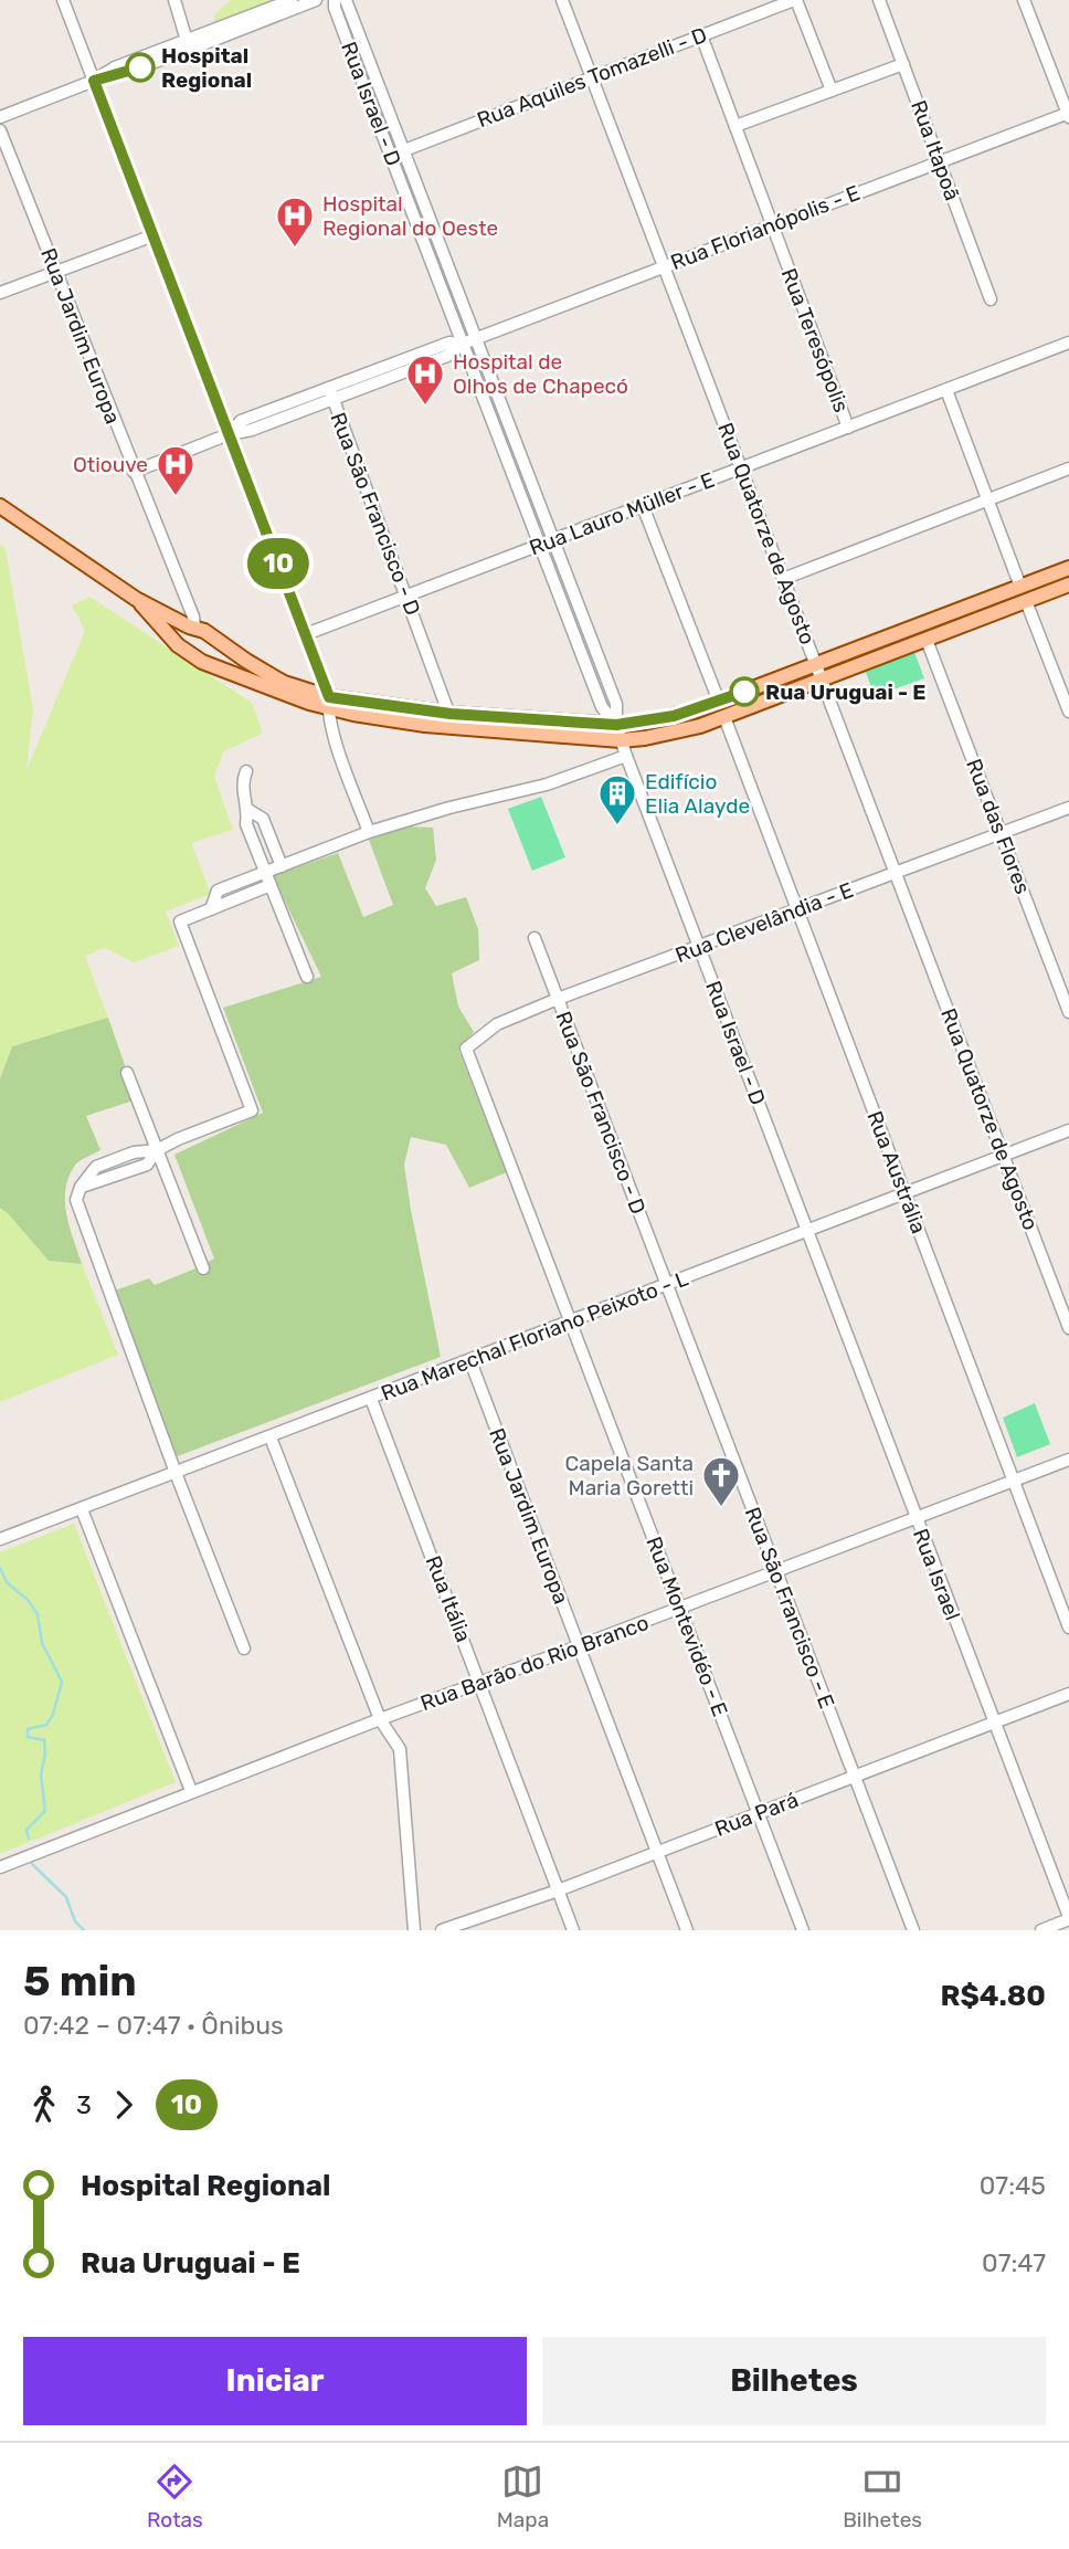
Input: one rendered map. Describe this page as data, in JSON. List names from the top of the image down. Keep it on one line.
{"streets":{"street":["Rua Aquiles Tomazelli - D","Rua Israel - D","Rua Itapoã","Rua Florianópolis - E","Rua Jardim Europa","Rua Teresópolis","Rua São Francisco - D","Rua Lauro Müller - E","Rua Quatorze de Agosto","Rua das Flores","Rua Clevelândia - E","Rua Austrália","Rua Marechal Floriano Peixoto - L","Rua Israel","Rua Itália","Rua São Francisco - E","Rua Montevidéo - E","Rua Barão do Rio Branco","Rua Pará"]},"crossings":[["Rua Aquiles Tomazelli - D","Rua Israel - D"],["Rua Aquiles Tomazelli - D","Rua Teresópolis"],["Rua Aquiles Tomazelli - D","Rua Quatorze de Agosto"],["Rua Israel - D","Rua Florianópolis - E"],["Rua Israel - D","Rua Lauro Müller - E"],["Rua Israel - D","Rua Clevelândia - E"],["Rua Israel - D","Rua Marechal Floriano Peixoto - L"],["Rua Israel - D","Rua Israel"],["Rua Itapoã","Rua Florianópolis - E"],["Rua Florianópolis - E","Rua Jardim Europa"],["Rua Florianópolis - E","Rua Teresópolis"],["Rua Florianópolis - E","Rua São Francisco - D"],["Rua Florianópolis - E","Rua Quatorze de Agosto"],["Rua Jardim Europa","Rua Marechal Floriano Peixoto - L"],["Rua Jardim Europa","Rua Barão do Rio Branco"],["Rua Jardim Europa","Rua Pará"],["Rua Teresópolis","Rua Lauro Müller - E"],["Rua São Francisco - D","Rua Lauro Müller - E"],["Rua São Francisco - D","Rua Clevelândia - E"],["Rua São Francisco - D","Rua Marechal Floriano Peixoto - L"],["Rua São Francisco - D","Rua São Francisco - E"],["Rua Lauro Müller - E","Rua Quatorze de Agosto"],["Rua Quatorze de Agosto","Rua Clevelândia - E"],["Rua Quatorze de Agosto","Rua Marechal Floriano Peixoto - L"],["Rua das Flores","Rua Clevelândia - E"],["Rua Clevelândia - E","Rua Austrália"],["Rua Clevelândia - E","Rua Montevidéo - E"],["Rua Austrália","Rua Marechal Floriano Peixoto - L"],["Rua Austrália","Rua Barão do Rio Branco"],["Rua Marechal Floriano Peixoto - L","Rua Israel"],["Rua Marechal Floriano Peixoto - L","Rua Itália"],["Rua Marechal Floriano Peixoto - L","Rua São Francisco - E"],["Rua Marechal Floriano Peixoto - L","Rua Montevidéo - E"],["Rua Israel","Rua Barão do Rio Branco"],["Rua Israel","Rua Pará"],["Rua Itália","Rua Barão do Rio Branco"],["Rua Itália","Rua Pará"],["Rua São Francisco - E","Rua Barão do Rio Branco"],["Rua São Francisco - E","Rua Pará"],["Rua Montevidéo - E","Rua Barão do Rio Branco"],["Rua Montevidéo - E","Rua Pará"]],"places":{"other":["Hospital Regional","Rua Uruguai - E"],"hospital":["Hospital Regional do Oeste","Hospital de Olhos de Chapecó","Otiouve"],"building":["Edifício Elia Alayde"],"church":["Capela Santa Maria Goretti"]},"lines":["bus line 10"],"page":{"on_map":"10","heading":["5 min","07:42 – 07:47 · Ônibus","R$4.80"],"legs":["3","10"],"list":[{"name":"Hospital Regional","value":"07:45"},{"name":"Rua Uruguai - E","value":"07:47"}],"buttons":["Iniciar","Bilhetes"],"tabs":["Rotas","Mapa","Bilhetes"]}}
